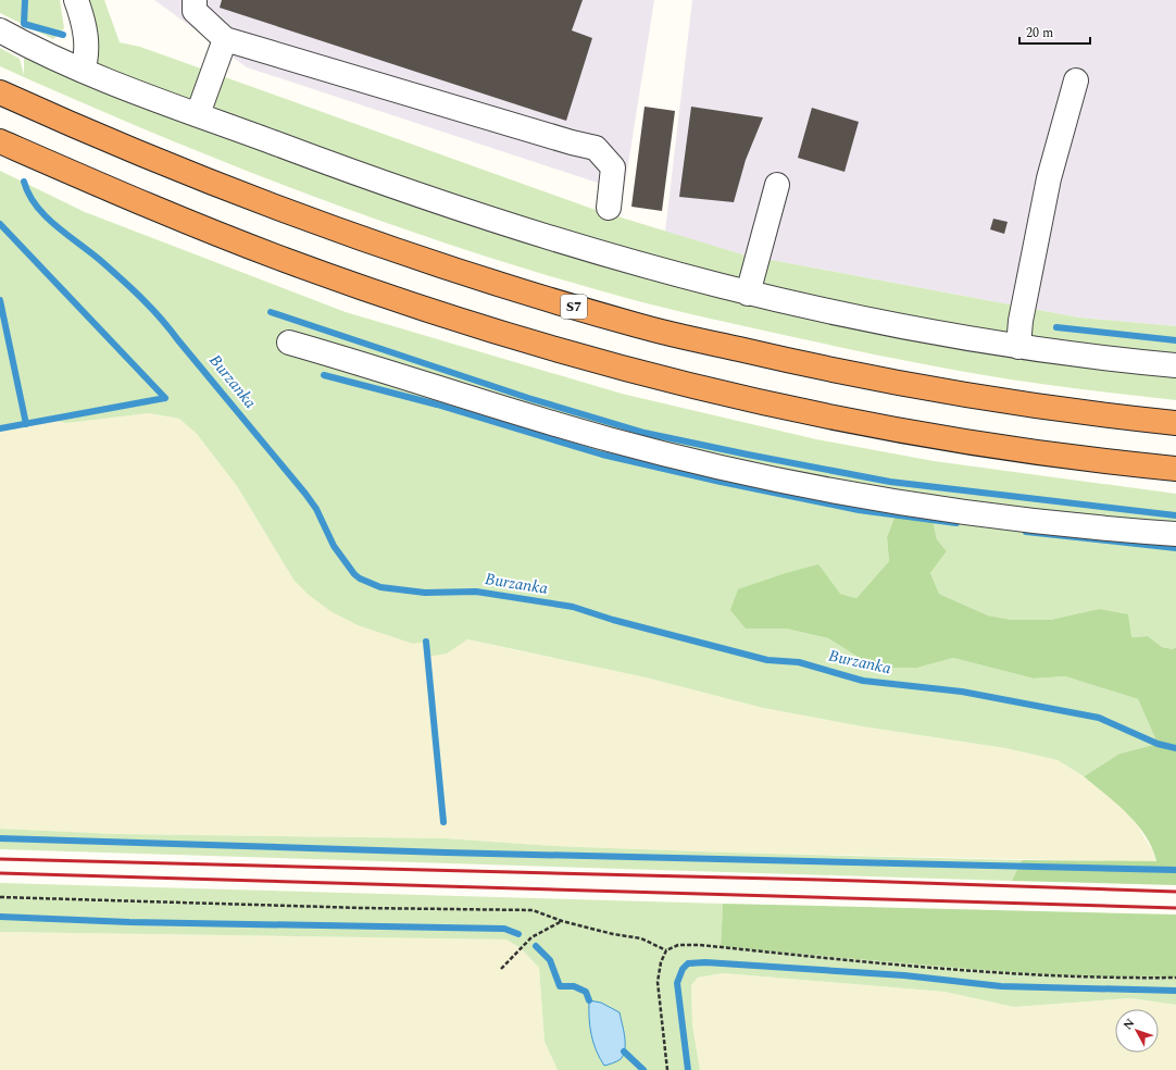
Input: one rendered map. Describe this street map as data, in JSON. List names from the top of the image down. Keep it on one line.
{"streets":{"highway":["S7"]},"water":["Burzanka"],"scale_bar":"20 m","north":"top left"}
